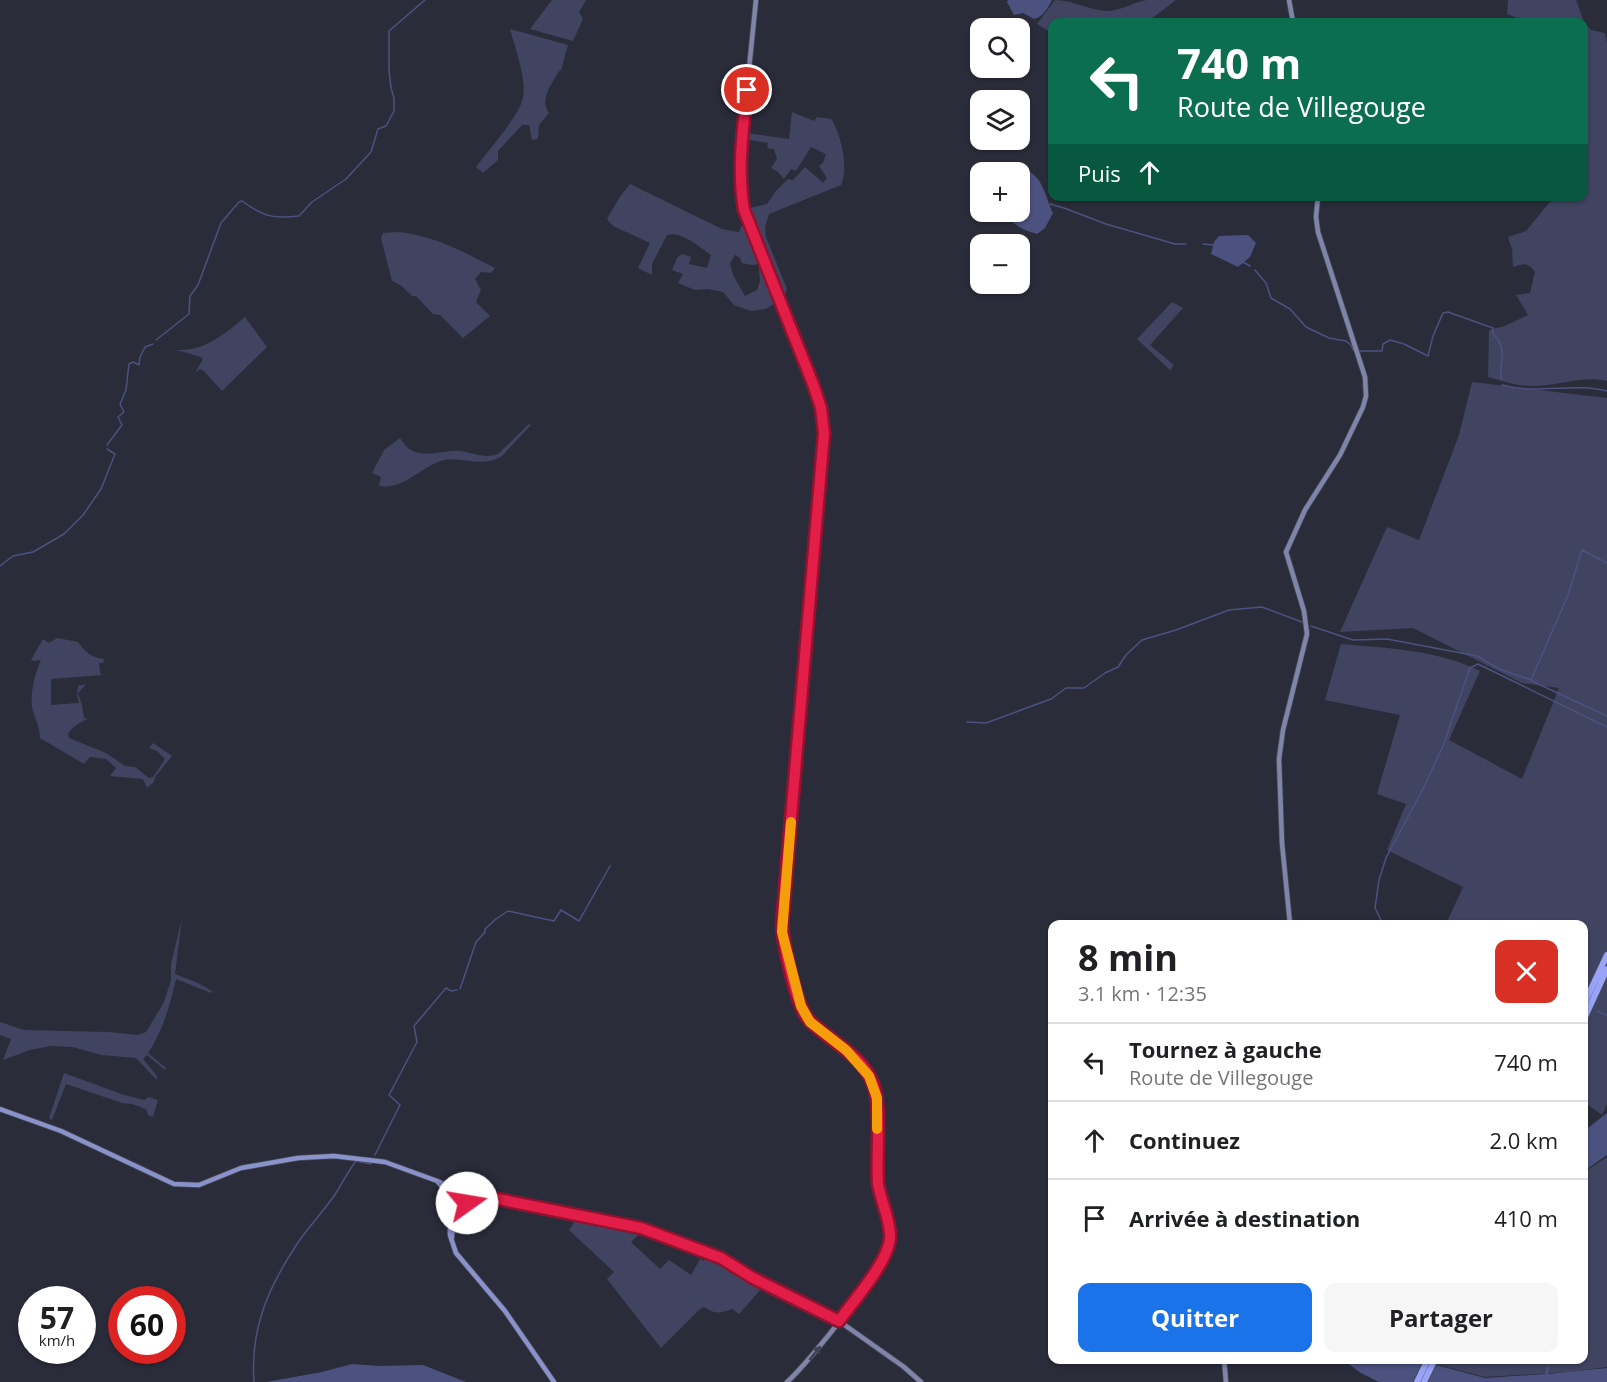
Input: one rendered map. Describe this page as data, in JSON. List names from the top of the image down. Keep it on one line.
{"page":{"map_buttons":["+","−"],"turn":["740 m","Route de Villegouge"],"then":"Puis","heading":["8 min","3.1 km · 12:35"],"list":[{"name":"Tournez à gauche","note":"Route de Villegouge","value":"740 m"},{"name":"Continuez","value":"2.0 km"},{"name":"Arrivée à destination","value":"410 m"}],"buttons":["Quitter","Partager"],"speed":"57 km/h","limit":"60"}}
